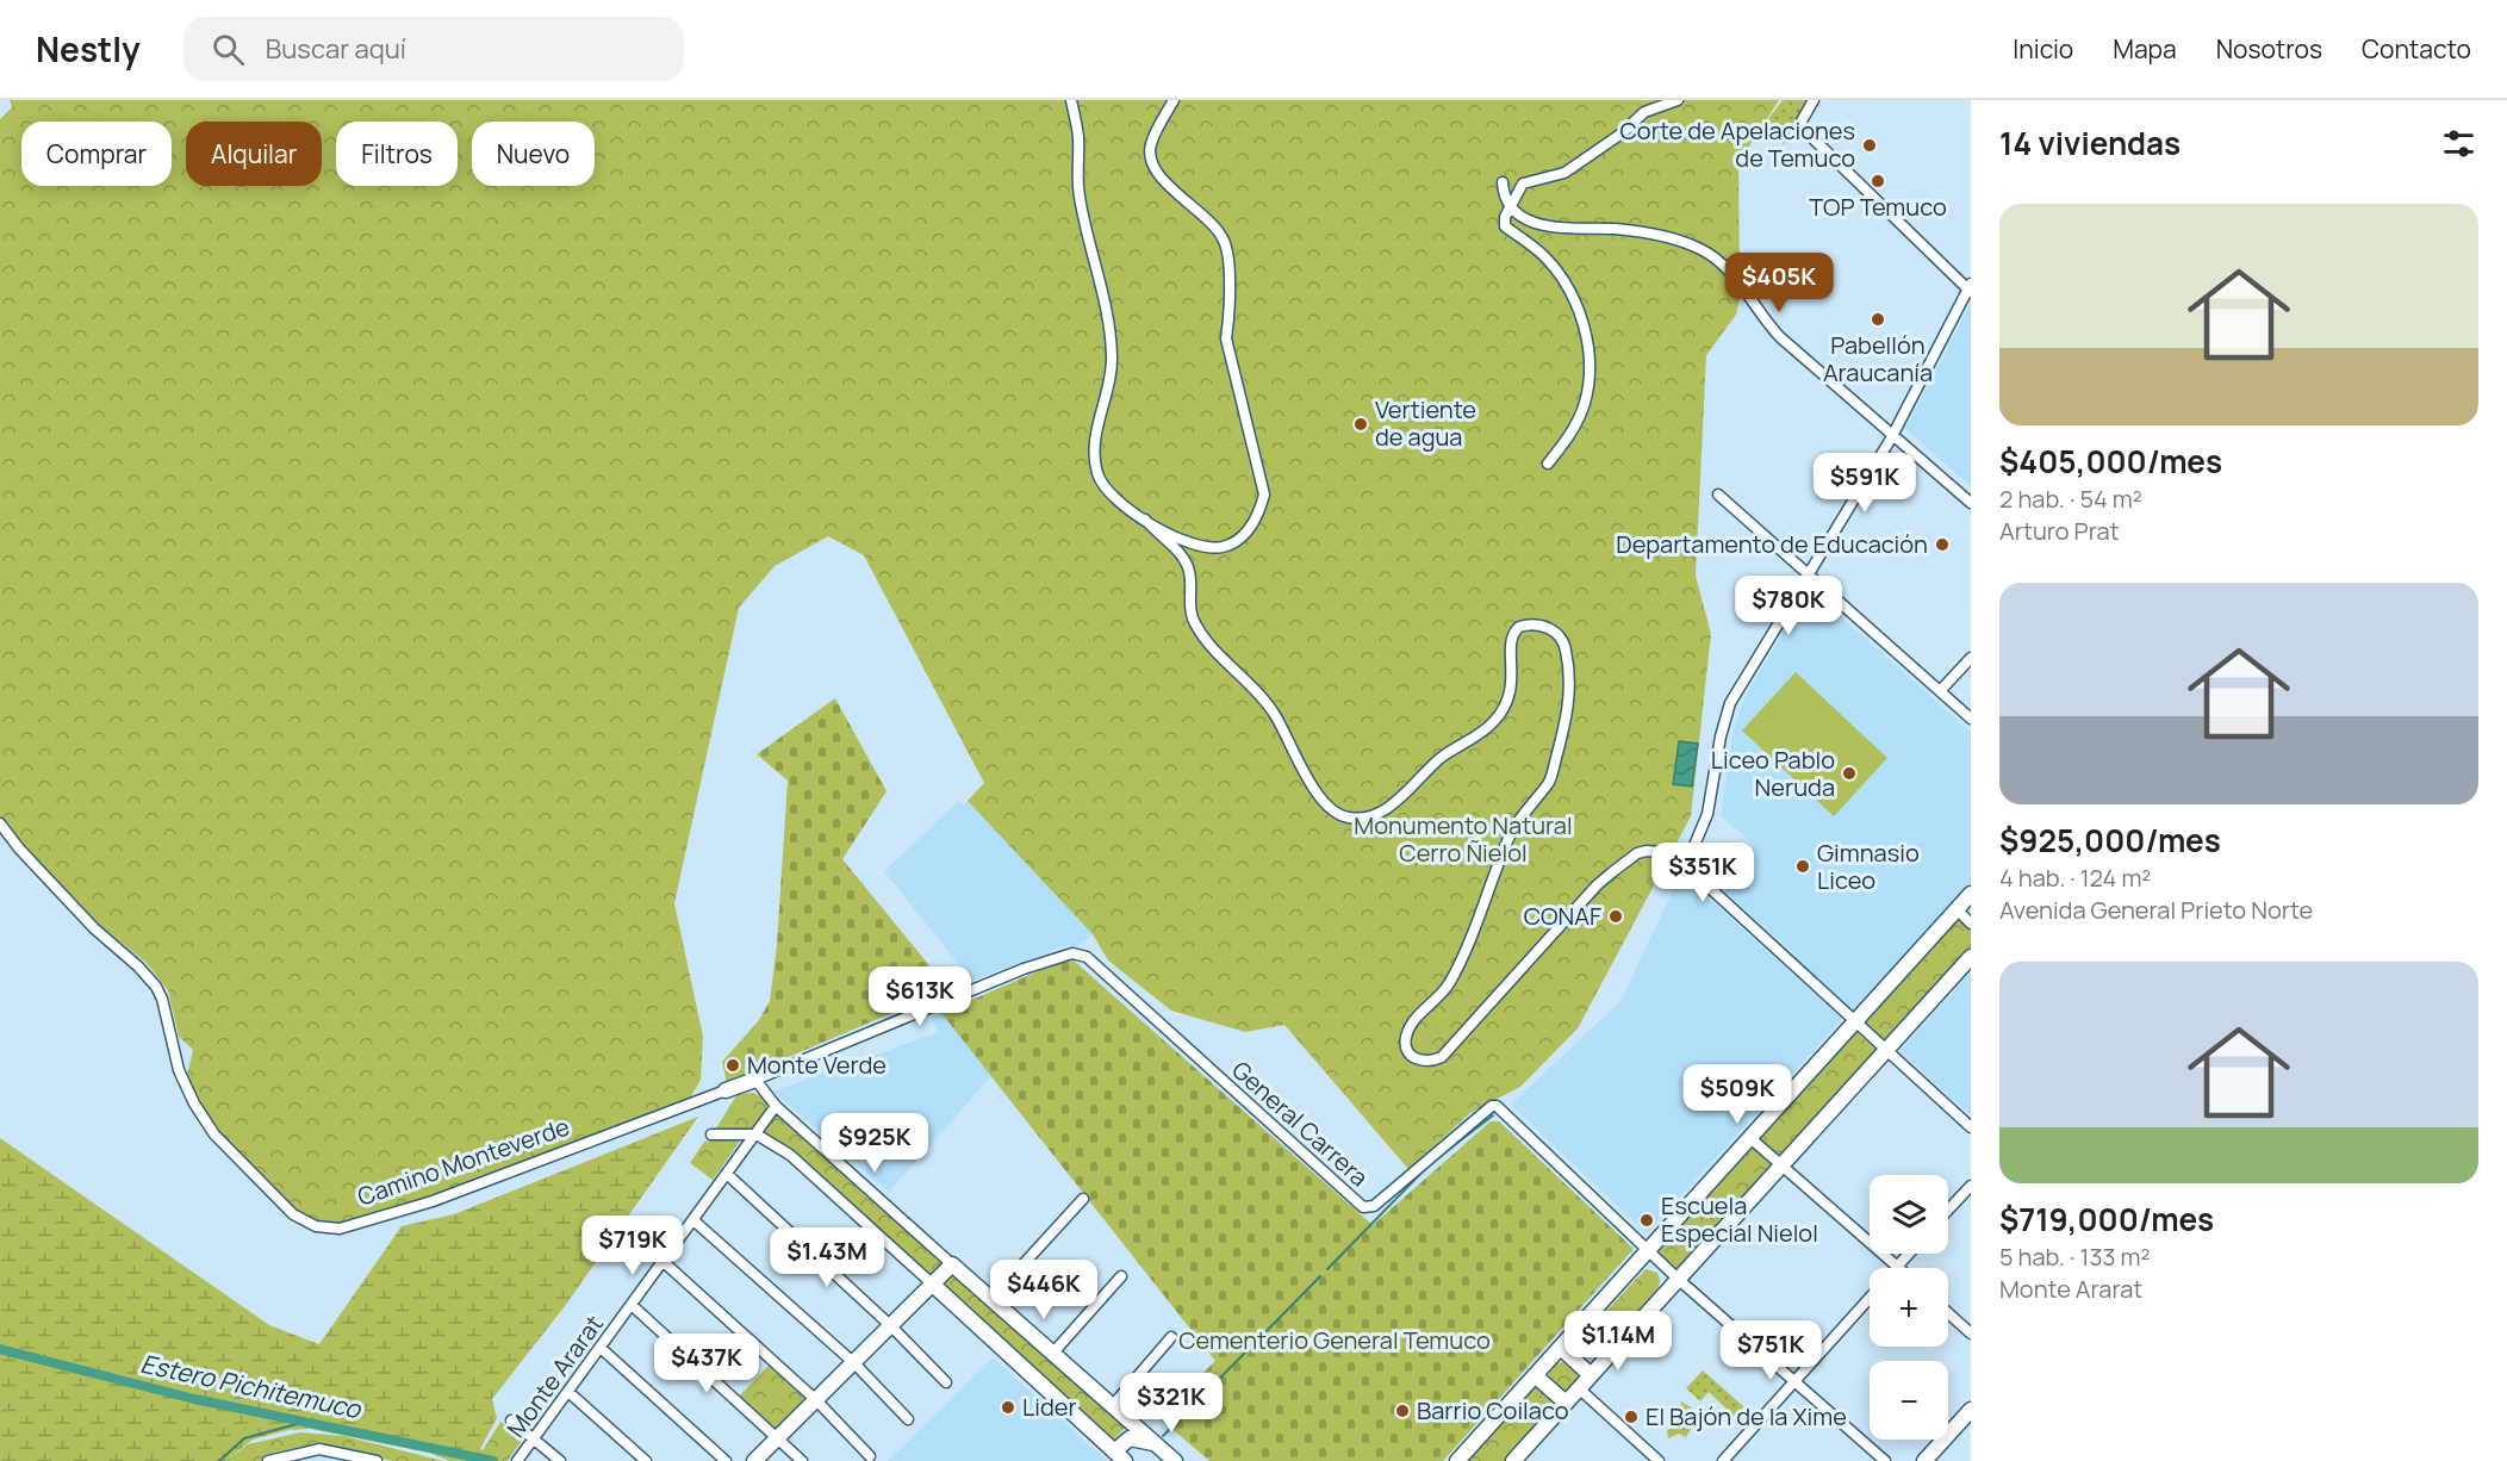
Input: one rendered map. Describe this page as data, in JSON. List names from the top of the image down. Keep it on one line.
{"streets":{"main road":["Camino Monteverde"],"street":["General Carrera","Monte Ararat"]},"crossings":[["General Carrera","Camino Monteverde"]],"water":["Estero Pichitemuco"],"parks":["Monumento Natural Cerro Ñielol","Cementerio General Temuco"],"places":["Corte de Apelaciones de Temuco","TOP Temuco","Pabellón Araucanía","Vertiente de agua","Departamento de Educación","Liceo Pablo Neruda","Gimnasio Liceo","CONAF","Monte Verde","Escuela Especial Nielol","Lider","Barrio Coilaco","El Bajón de la Xime"],"page":{"header":"Nestly","search":"Buscar aquí","nav":["Inicio","Mapa","Nosotros","Contacto"],"heading":"14 viviendas","chip":["Comprar","Alquilar","Filtros","Nuevo"],"list":[{"name":"$405,000/mes","note":"2 hab. · 54 m² · Arturo Prat"},{"name":"$925,000/mes","note":"4 hab. · 124 m² · Avenida General Prieto Norte"},{"name":"$719,000/mes","note":"5 hab. · 133 m² · Monte Ararat"}],"price":["$405K","$591K","$780K","$351K","$613K","$509K","$925K","$719K","$1.43M","$446K","$1.14M","$751K","$437K","$321K"],"map_buttons":["+","−"]}}
